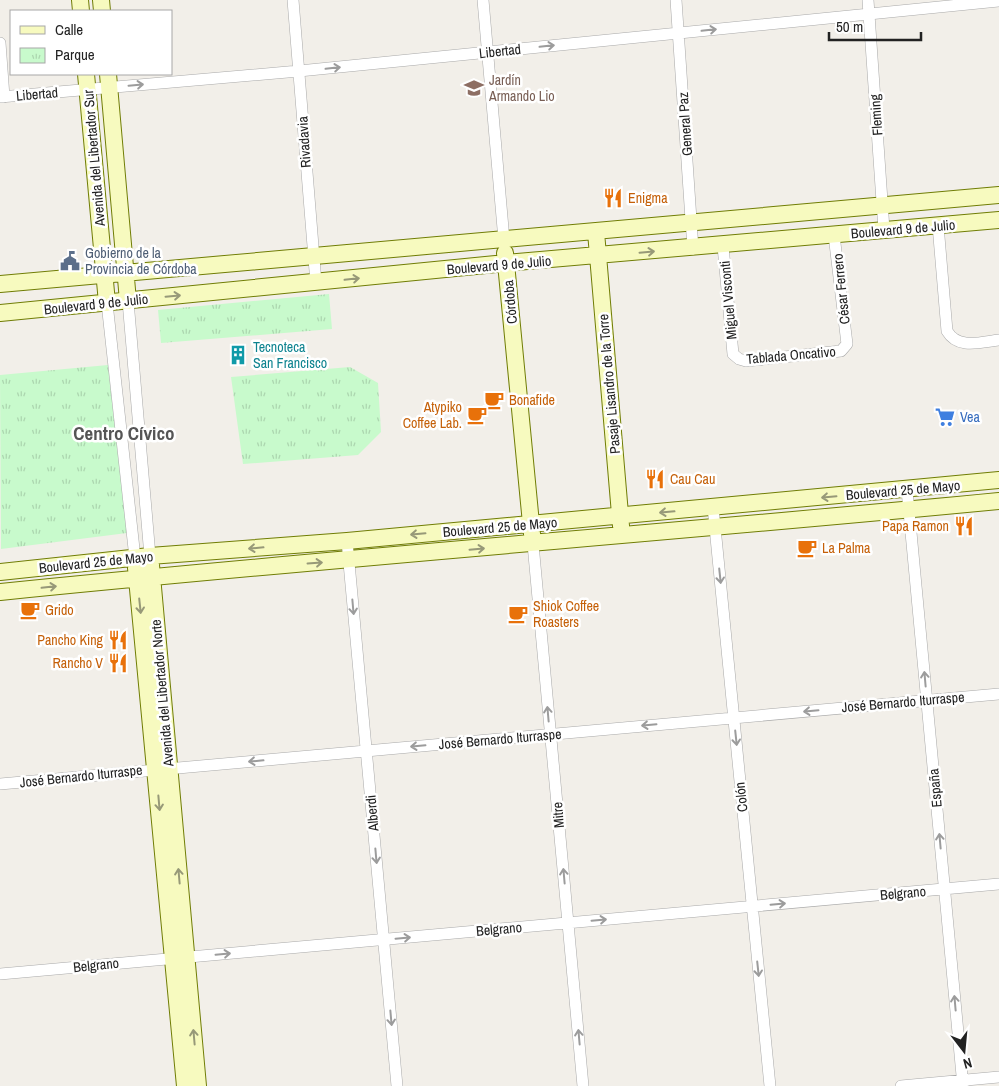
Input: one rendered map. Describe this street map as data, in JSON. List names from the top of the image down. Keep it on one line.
{"streets":{"main road":["Avenida del Libertador Sur","Boulevard 9 de Julio","Córdoba","Pasaje Lisandro de la Torre","Boulevard 25 de Mayo","Avenida del Libertador Norte"],"street":["Libertad","Fleming","General Paz","Rivadavia","César Ferrero","Miguel Visconti","Tablada Oncativo","José Bernardo Iturraspe","España","Colón","Alberdi","Mitre","Belgrano"]},"crossings":[["Libertad","Fleming"],["Libertad","General Paz"],["Libertad","Rivadavia"],["Libertad","Avenida del Libertador Sur"],["Libertad","Córdoba"],["Fleming","Boulevard 9 de Julio"],["General Paz","Boulevard 9 de Julio"],["Rivadavia","Boulevard 9 de Julio"],["Avenida del Libertador Sur","Boulevard 9 de Julio"],["Avenida del Libertador Sur","Avenida del Libertador Norte"],["Boulevard 9 de Julio","César Ferrero"],["Boulevard 9 de Julio","Miguel Visconti"],["Boulevard 9 de Julio","Córdoba"],["Boulevard 9 de Julio","Pasaje Lisandro de la Torre"],["Boulevard 9 de Julio","Avenida del Libertador Norte"],["César Ferrero","Tablada Oncativo"],["Miguel Visconti","Tablada Oncativo"],["Córdoba","Boulevard 25 de Mayo"],["Córdoba","Mitre"],["Pasaje Lisandro de la Torre","Boulevard 25 de Mayo"],["Boulevard 25 de Mayo","Avenida del Libertador Norte"],["Boulevard 25 de Mayo","España"],["Boulevard 25 de Mayo","Colón"],["Boulevard 25 de Mayo","Alberdi"],["Boulevard 25 de Mayo","Mitre"],["Avenida del Libertador Norte","José Bernardo Iturraspe"],["Avenida del Libertador Norte","Belgrano"],["José Bernardo Iturraspe","España"],["José Bernardo Iturraspe","Colón"],["José Bernardo Iturraspe","Alberdi"],["José Bernardo Iturraspe","Mitre"],["España","Belgrano"],["Colón","Belgrano"],["Alberdi","Belgrano"],["Mitre","Belgrano"]],"one_way":["Libertad","José Bernardo Iturraspe","España","Colón","Alberdi","Mitre","Belgrano"],"districts":["Centro Cívico"],"places":{"school or university":["Jardín Armando Lio"],"restaurant":["Enigma","Cau Cau","Papa Ramon","Pancho King","Rancho V"],"public building":["Gobierno de la Provincia de Córdoba"],"building":["Tecnoteca San Francisco"],"cafe":["Bonafide","Atypiko Coffee Lab.","La Palma","Grido","Shiok Coffee Roasters"],"supermarket":["Vea"]},"legend":["Calle","Parque"],"scale_bar":"50 m","north":"bottom"}
